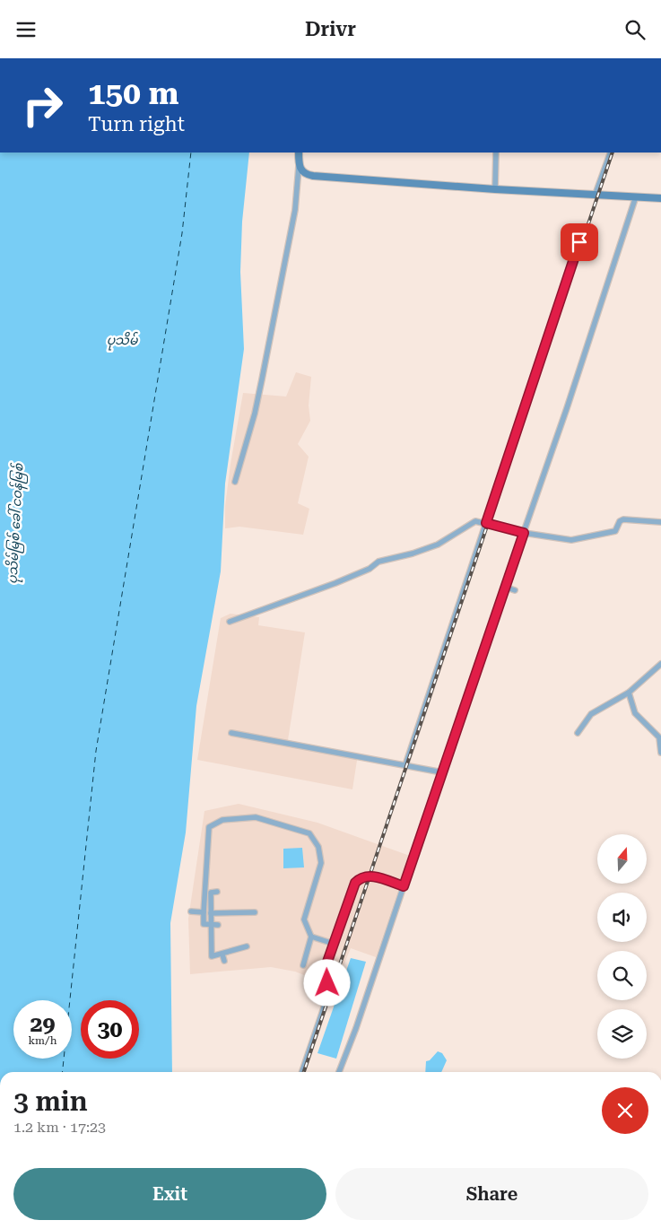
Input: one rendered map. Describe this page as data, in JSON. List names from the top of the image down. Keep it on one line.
{"water":["ပုသိမ်","ပုသိမ်မြစ် ခေါ် ငဝန်မြစ်"],"north":"top","page":{"header":"Drivr","turn":["150 m","Turn right"],"speed":"29 km/h","limit":"30","heading":["3 min","1.2 km · 17:23"],"buttons":["Exit","Share"]}}
